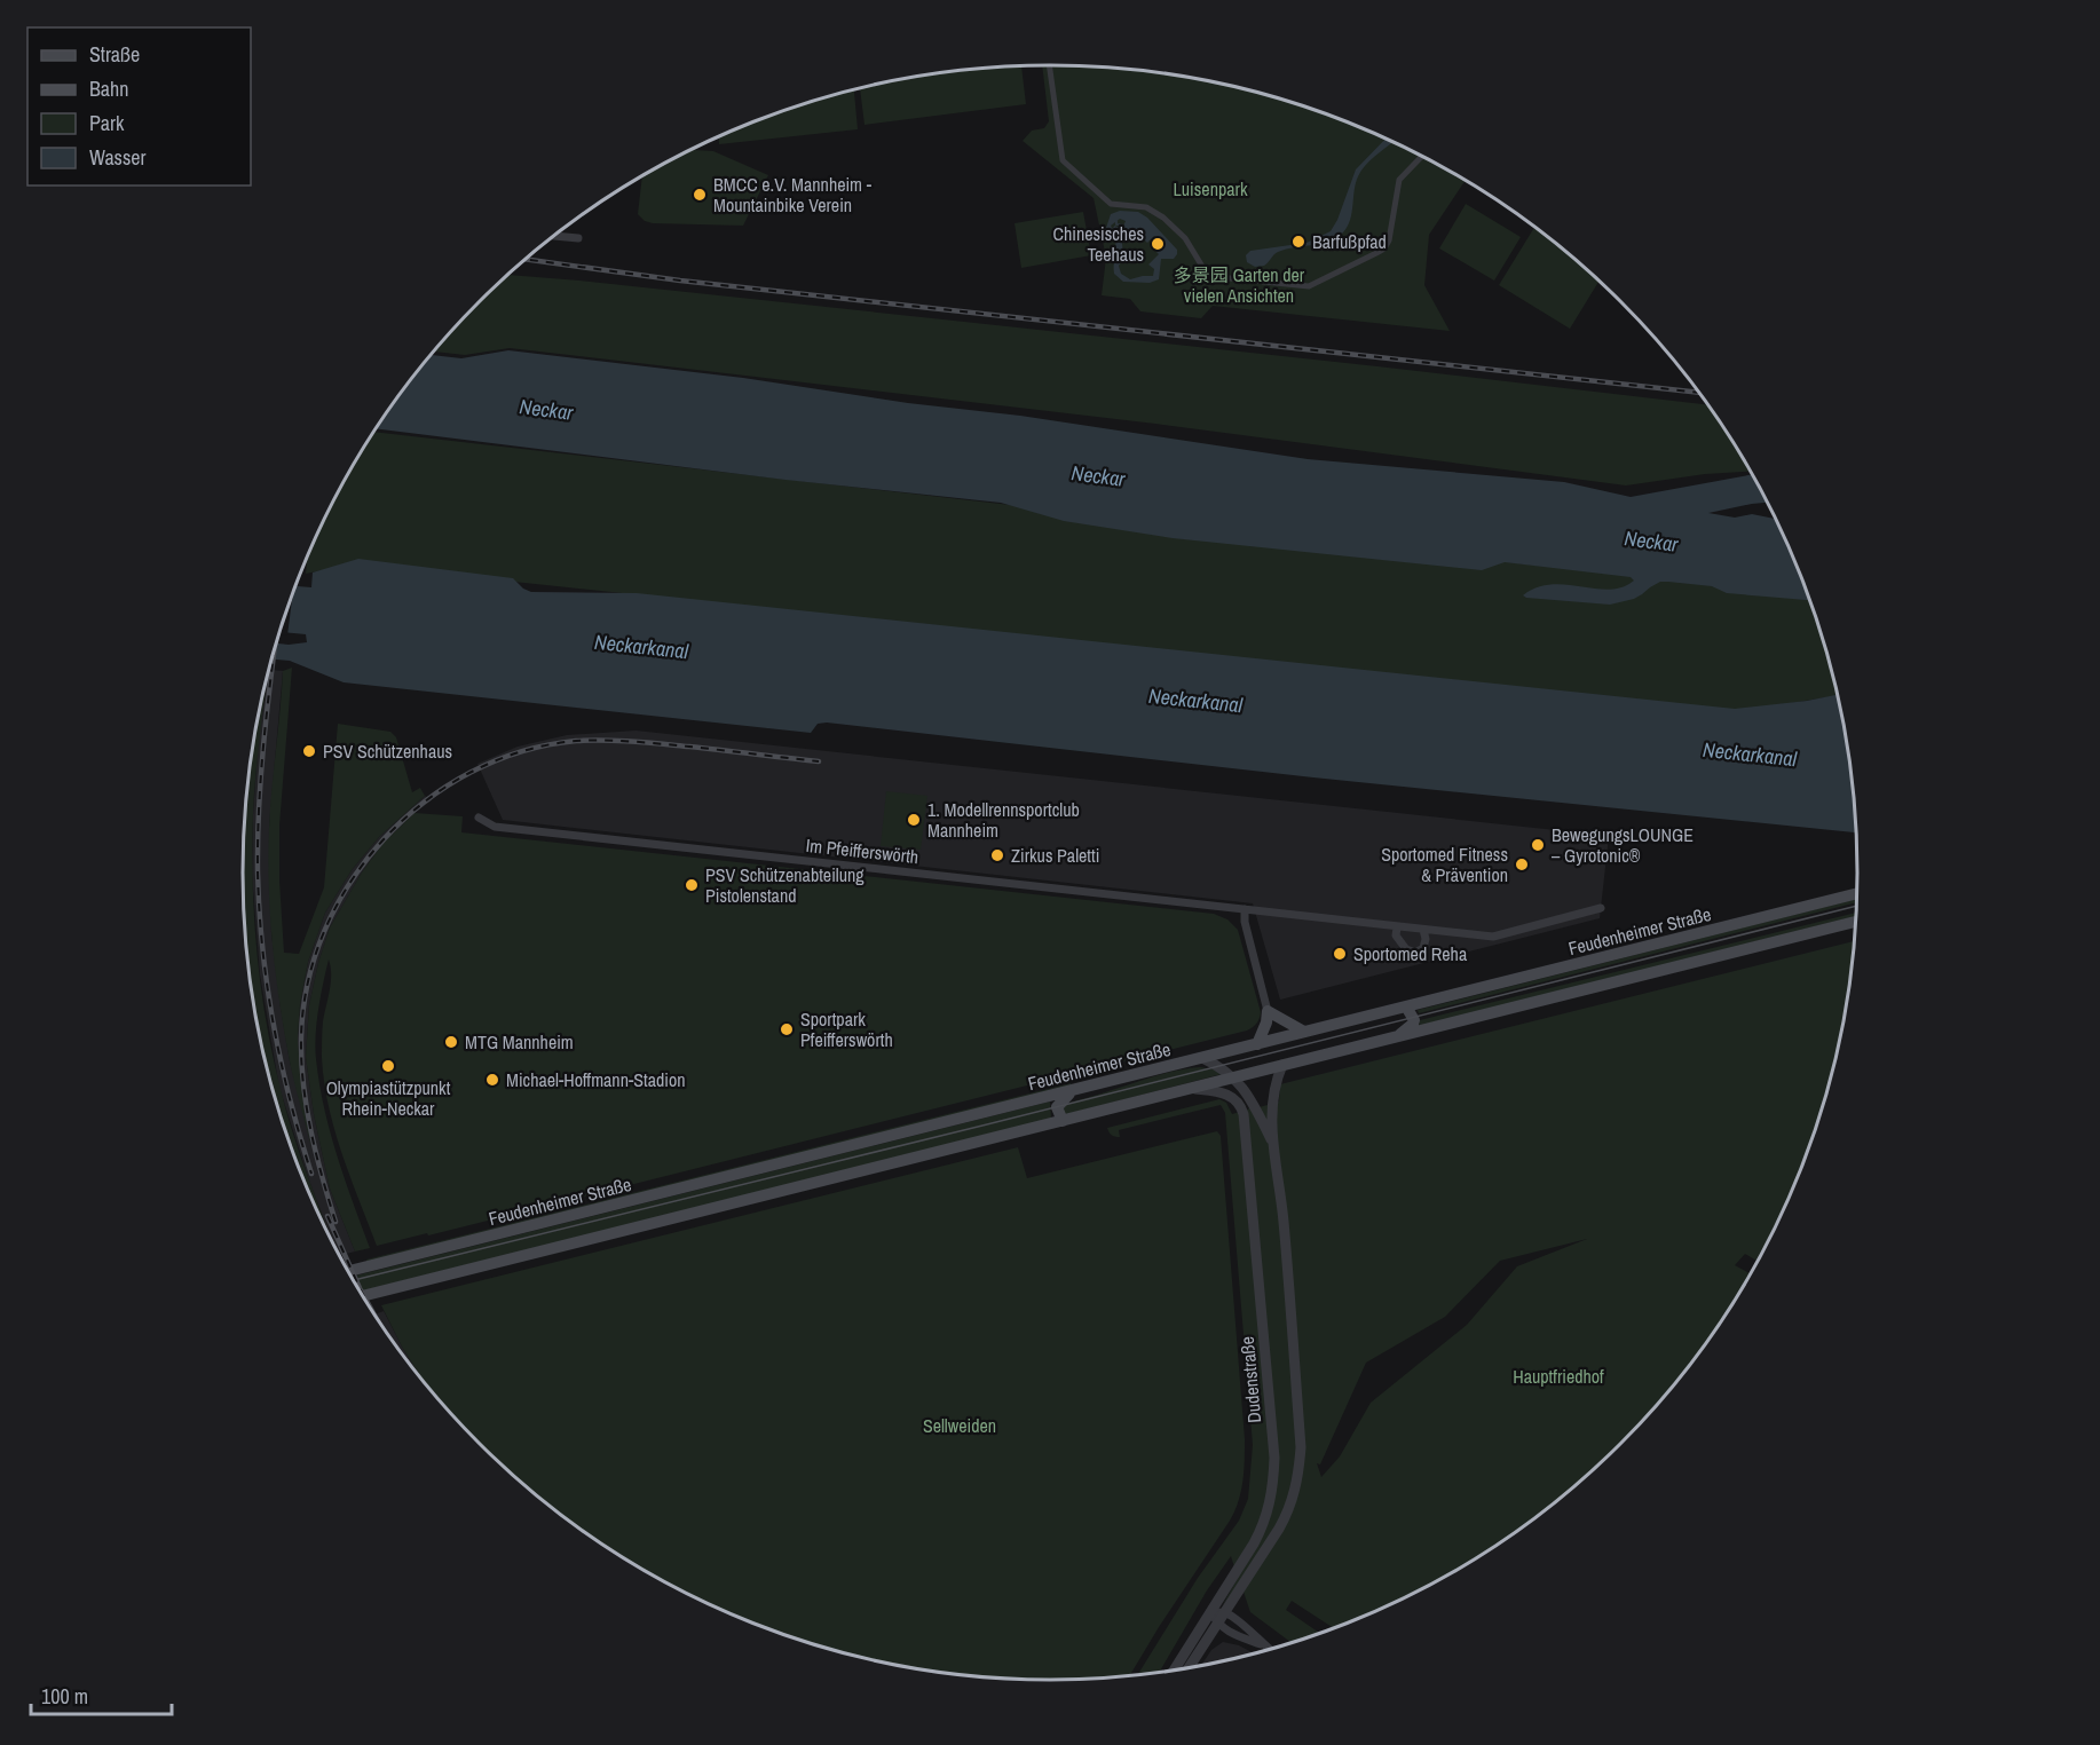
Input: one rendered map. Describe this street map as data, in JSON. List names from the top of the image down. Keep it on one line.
{"streets":{"main road":["Feudenheimer Straße"],"street":["Im Pfeifferswörth","Dudenstraße"]},"water":["Neckar","Neckarkanal"],"parks":["Luisenpark","多景园 Garten der vielen Ansichten","Hauptfriedhof","Sellweiden"],"places":["BMCC e.V. Mannheim - Mountainbike Verein","Barfußpfad","Chinesisches Teehaus","PSV Schützenhaus","1. Modellrennsportclub Mannheim","BewegungsLOUNGE – Gyrotonic®","Zirkus Paletti","Sportomed Fitness & Prävention","PSV Schützenabteilung Pistolenstand","Sportomed Reha","Sportpark Pfeifferswörth","MTG Mannheim","Olympiastützpunkt Rhein-Neckar","Michael-Hoffmann-Stadion"],"legend":["Straße","Bahn","Park","Wasser"],"scale_bar":"100 m"}
